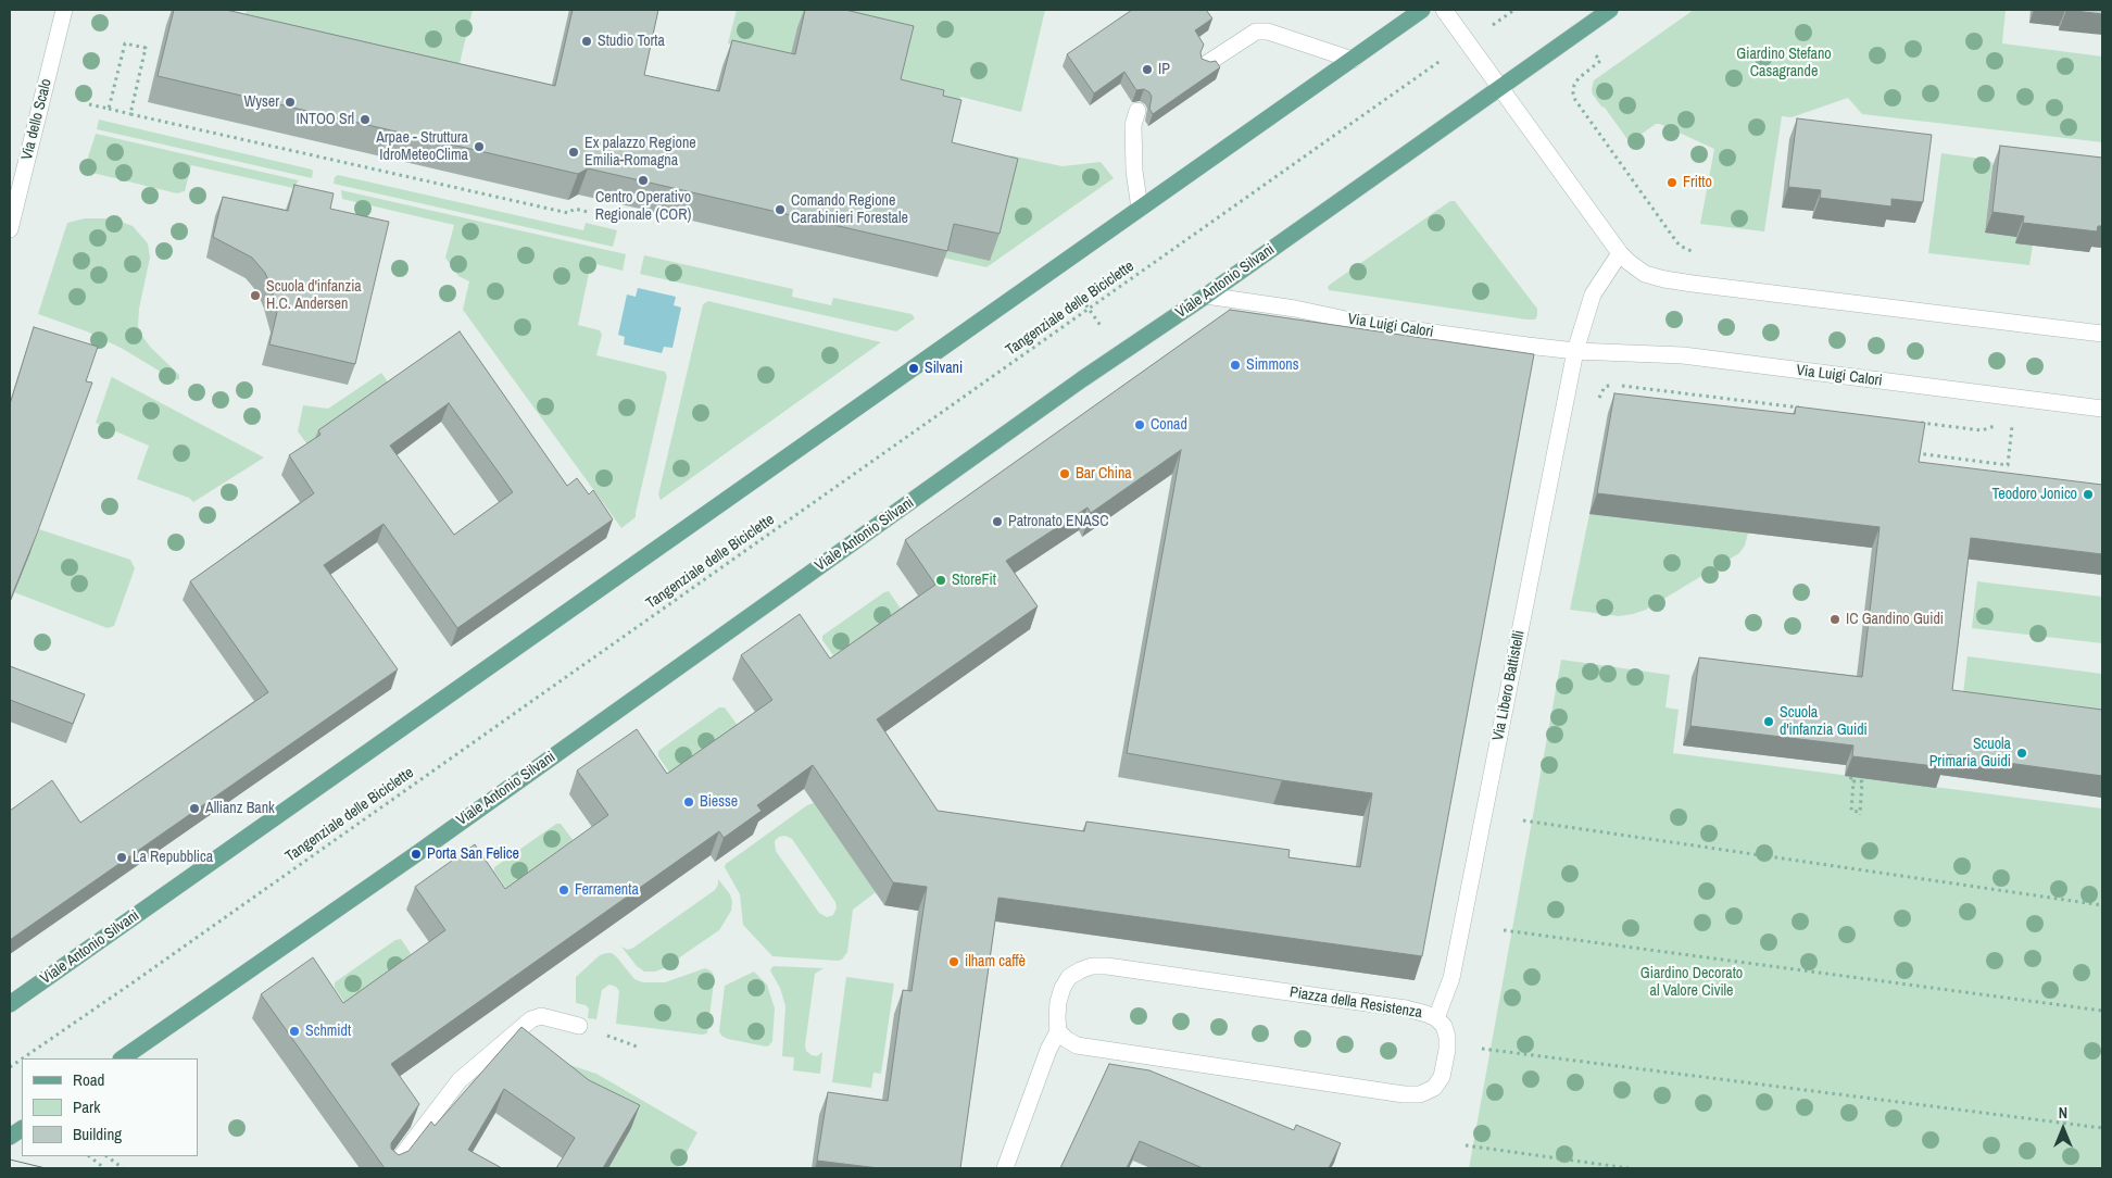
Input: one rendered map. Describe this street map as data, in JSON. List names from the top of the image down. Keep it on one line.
{"streets":{"main road":["Viale Antonio Silvani"],"street":["Via dello Scalo","Via Luigi Calori","Via Libero Battistelli","Piazza della Resistenza"],"path":["Tangenziale delle Biciclette"]},"crossings":[["Viale Antonio Silvani","Via Luigi Calori"],["Via Luigi Calori","Via Libero Battistelli"],["Via Libero Battistelli","Piazza della Resistenza"]],"parks":["Giardino Stefano Casagrande","Giardino Decorato al Valore Civile"],"places":["Studio Torta","IP","Wyser","INTOO Srl","Arpae - Struttura IdroMeteoClima","Ex palazzo Regione Emilia-Romagna","Centro Operativo Regionale (COR)","Fritto","Comando Regione Carabinieri Forestale","Scuola d'infanzia H.C. Andersen","Simmons","Silvani","Conad","Bar China","Teodoro Jonico","Patronato ENASC","StoreFit","IC Gandino Guidi","Scuola d'infanzia Guidi","Scuola Primaria Guidi","Biesse","Allianz Bank","Porta San Felice","La Repubblica","Ferramenta","ilham caffè","Schmidt"],"legend":["Road","Park","Building"],"north":"top"}
